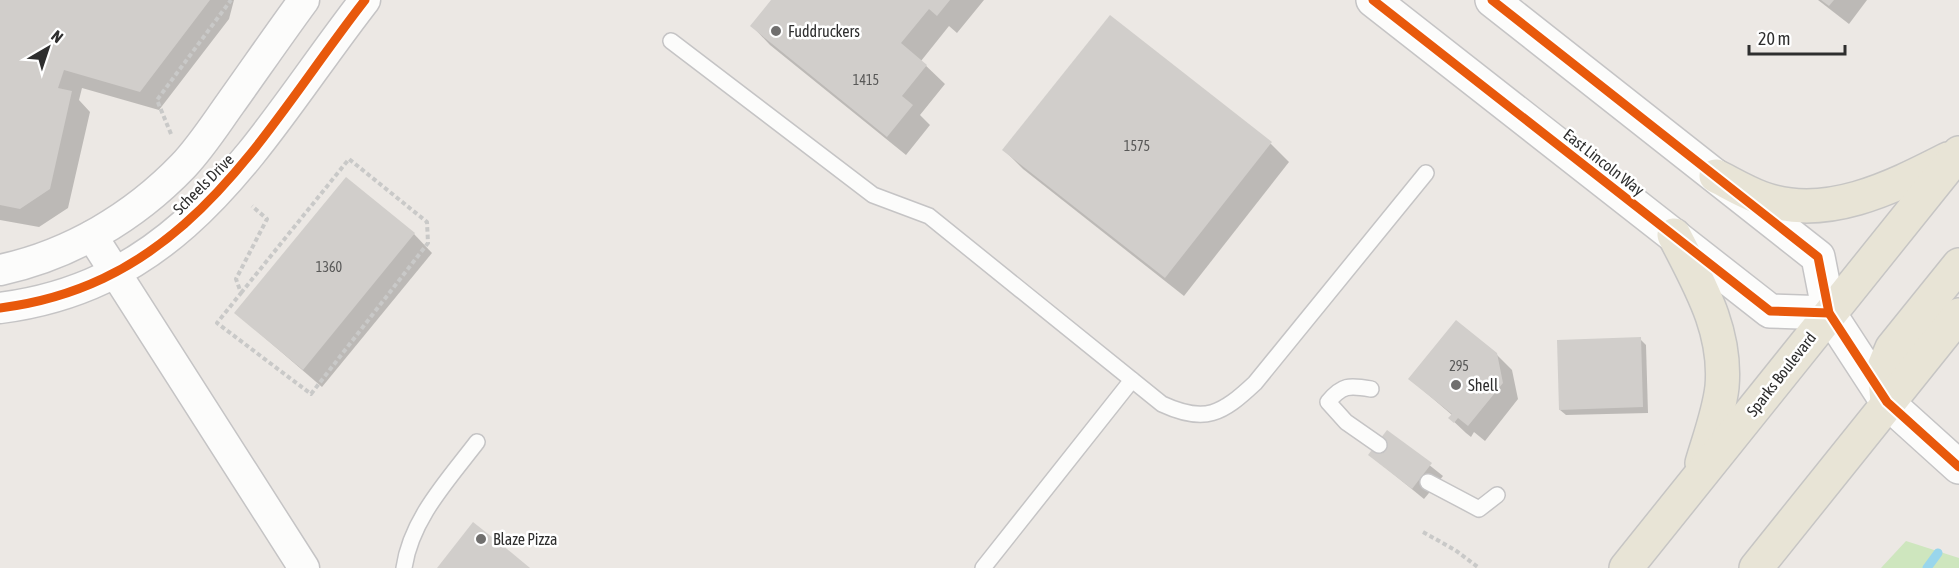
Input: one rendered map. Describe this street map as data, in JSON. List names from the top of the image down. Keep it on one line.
{"streets":{"main road":["Sparks Boulevard"],"street":["East Lincoln Way","Scheels Drive"]},"crossings":[["East Lincoln Way","Sparks Boulevard"]],"places":["Fuddruckers","Shell","Blaze Pizza"],"house_numbers":["1415","1575","1360","295"],"scale_bar":"20 m","north":"top right"}
